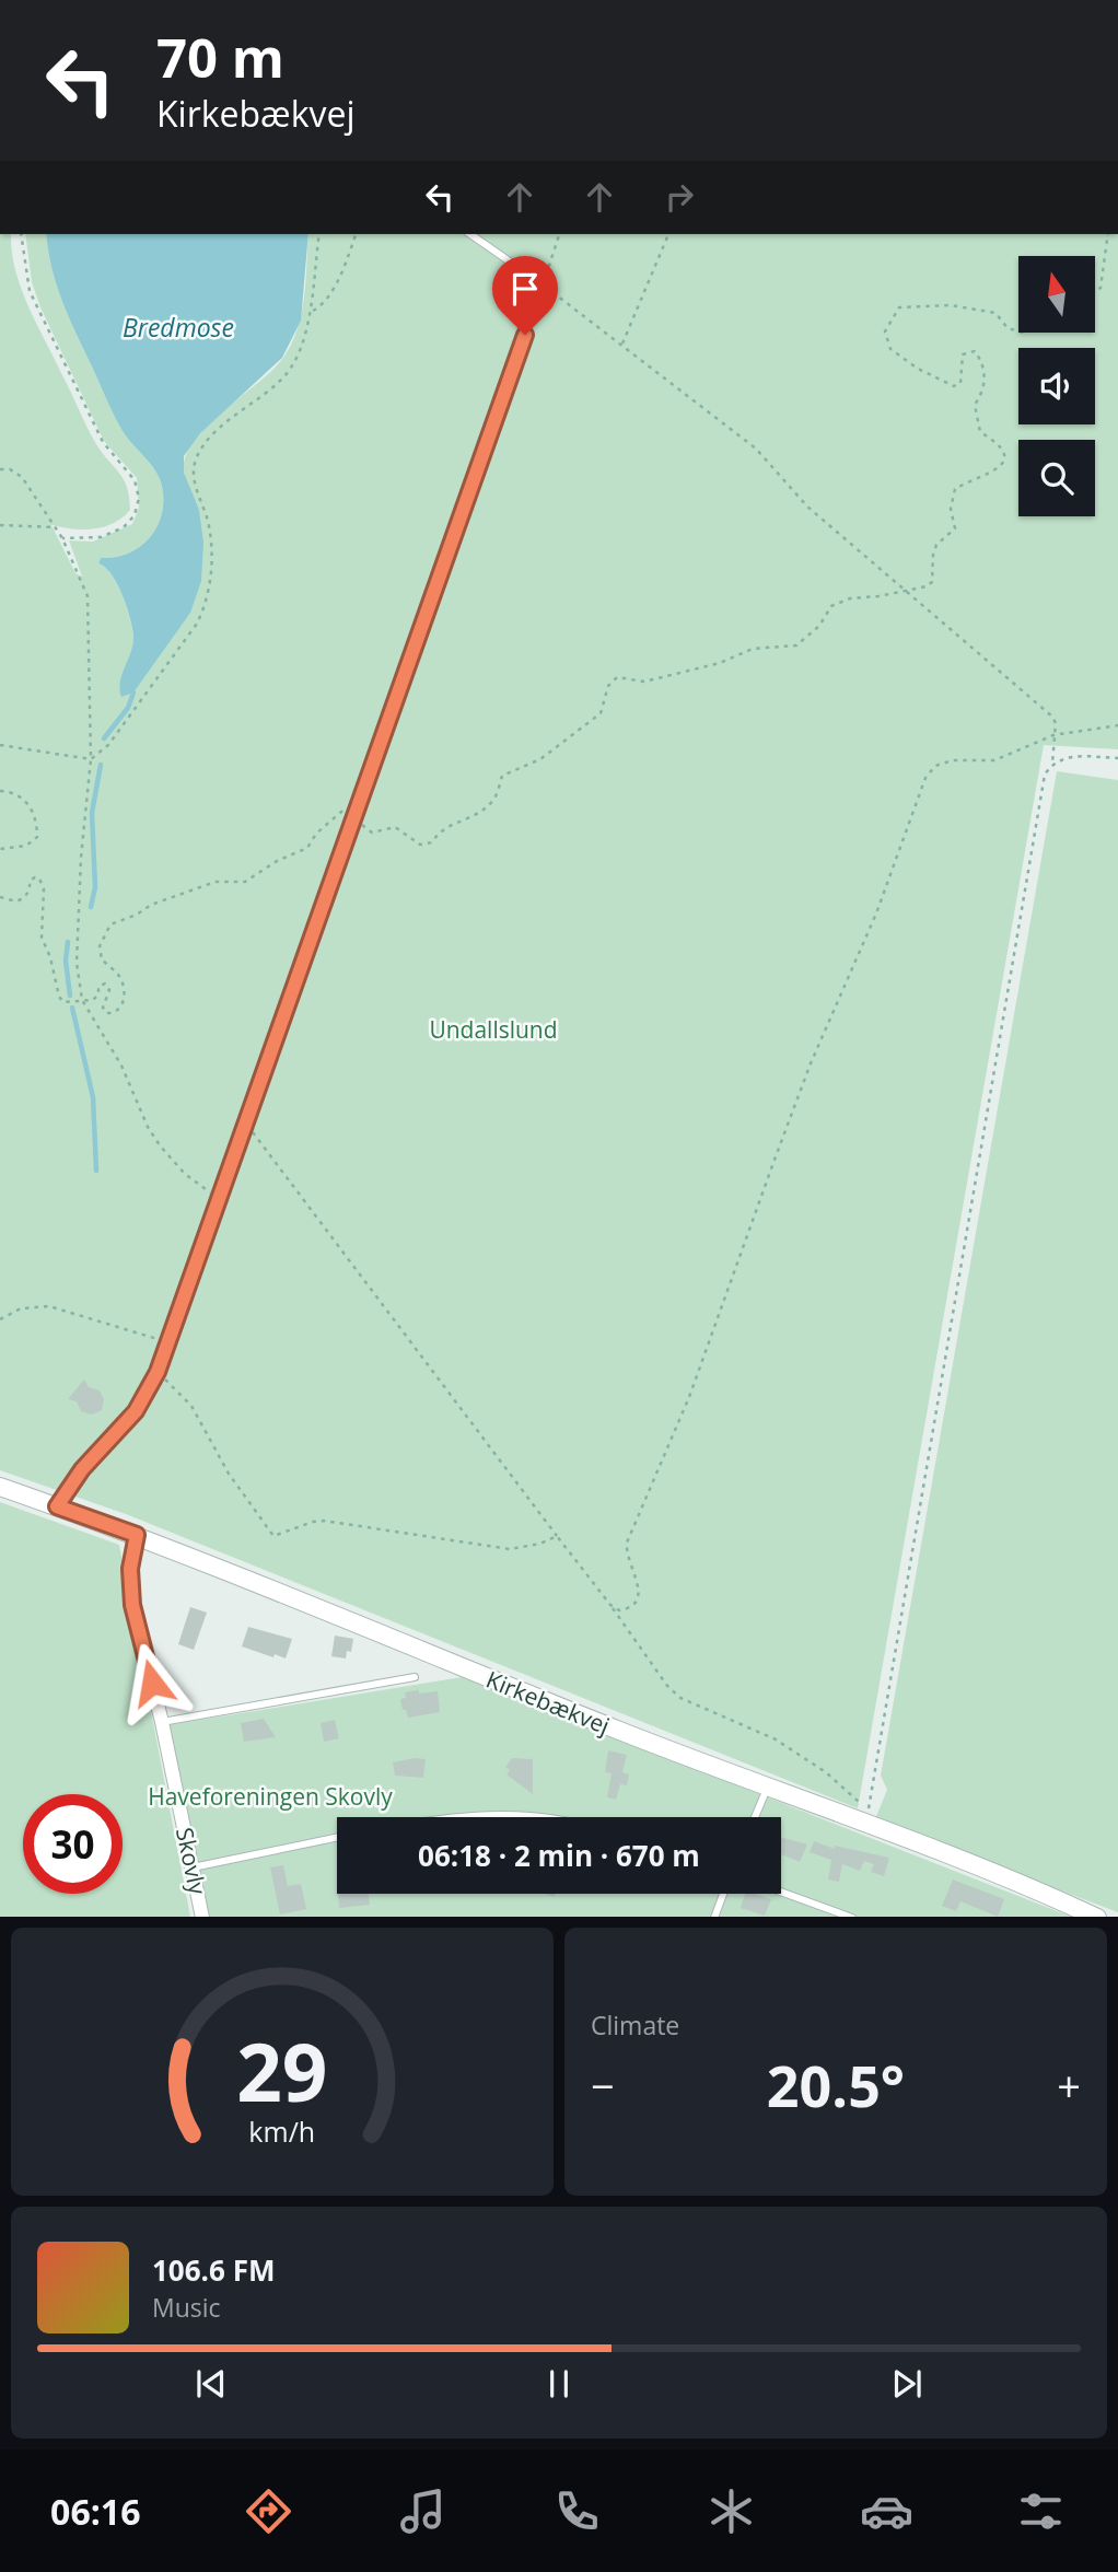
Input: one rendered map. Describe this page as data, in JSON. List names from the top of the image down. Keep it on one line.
{"streets":{"street":["Kirkebækvej","Skovly"]},"crossings":[["Kirkebækvej","Skovly"]],"water":["Bredmose"],"parks":["Undallslund","Haveforeningen Skovly"],"north":"top","page":{"turn":["70 m","Kirkebækvej"],"limit":"30","trip":"06:18 · 2 min · 670 m","tile":"Climate","heat":["−","20.5°","+"],"song":["106.6 FM","Music"],"tabs":"06:16","gauge":["29","km/h"]}}
